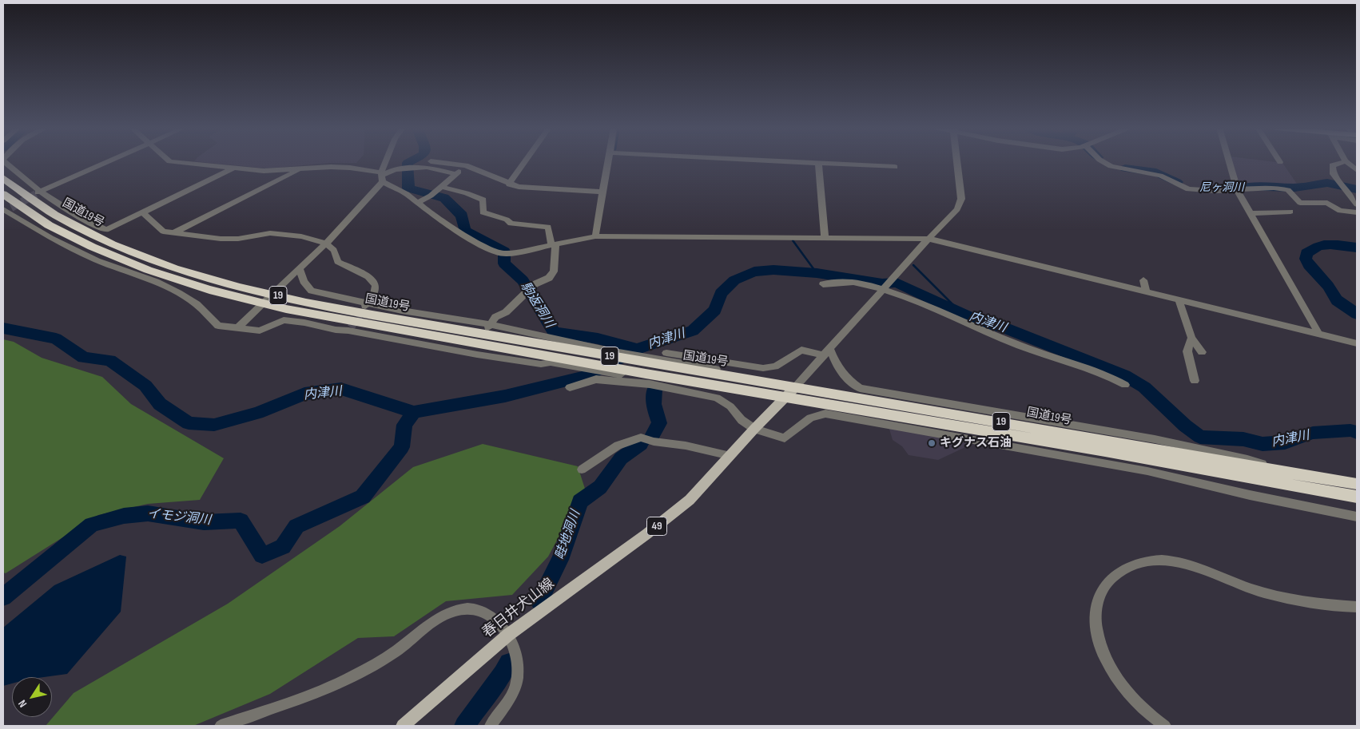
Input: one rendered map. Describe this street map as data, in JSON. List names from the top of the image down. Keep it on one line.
{"streets":{"highway":["国道19号","19"],"main road":["49","春日井犬山線"]},"crossings":[["国道19号","春日井犬山線"]],"water":["尼ヶ洞川","駒返洞川","内津川","イモジ洞川","畦地洞川"],"places":["キグナス石油"],"north":"bottom left"}
